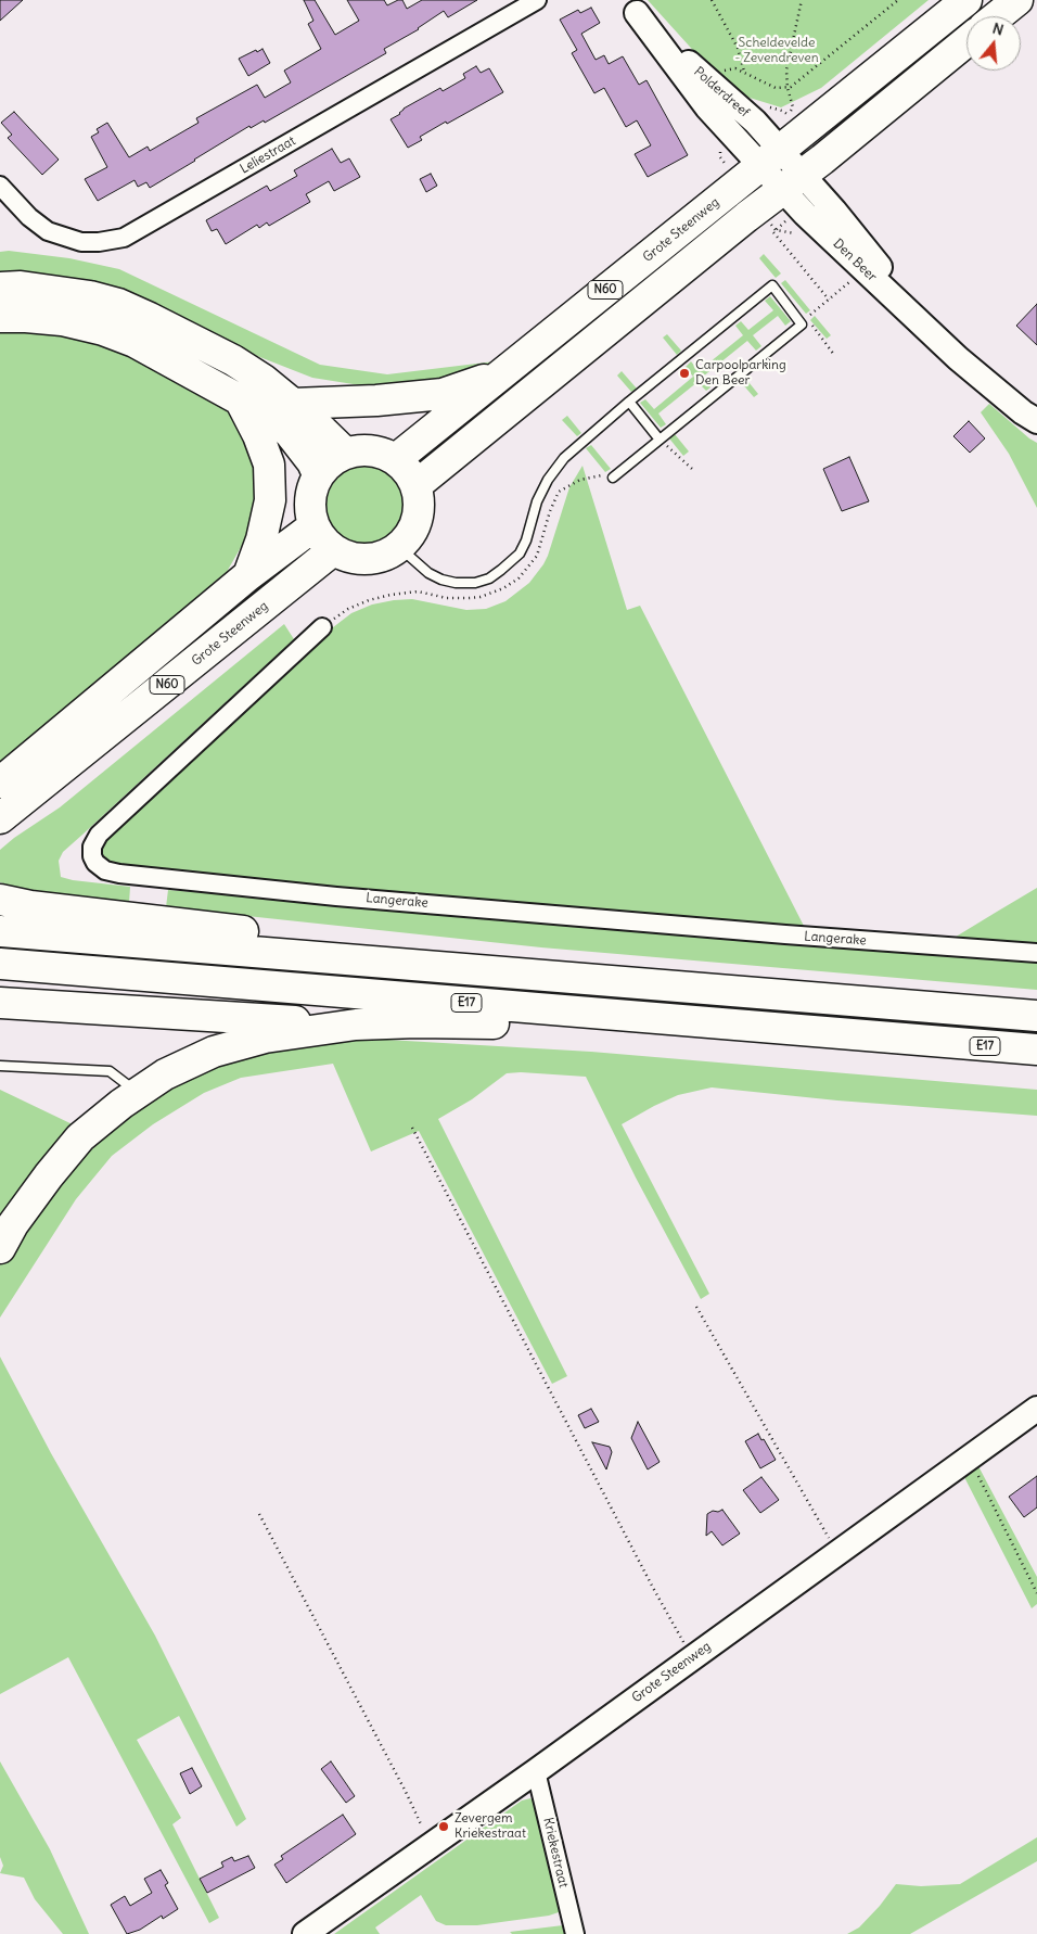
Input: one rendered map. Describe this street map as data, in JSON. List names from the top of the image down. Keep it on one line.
{"streets":{"highway":["Grote Steenweg","N60","E17"],"street":["Polderdreef","Leliestraat","Den Beer","Langerake","Kriekestraat"]},"crossings":[["Polderdreef","Grote Steenweg"],["Polderdreef","Den Beer"],["Polderdreef","N60"],["Grote Steenweg","N60"],["Grote Steenweg","Kriekestraat"],["Den Beer","N60"]],"parks":["Scheldevelde - Zevendreven"],"places":["Carpoolparking Den Beer","Zevergem Kriekestraat"],"north":"top"}
